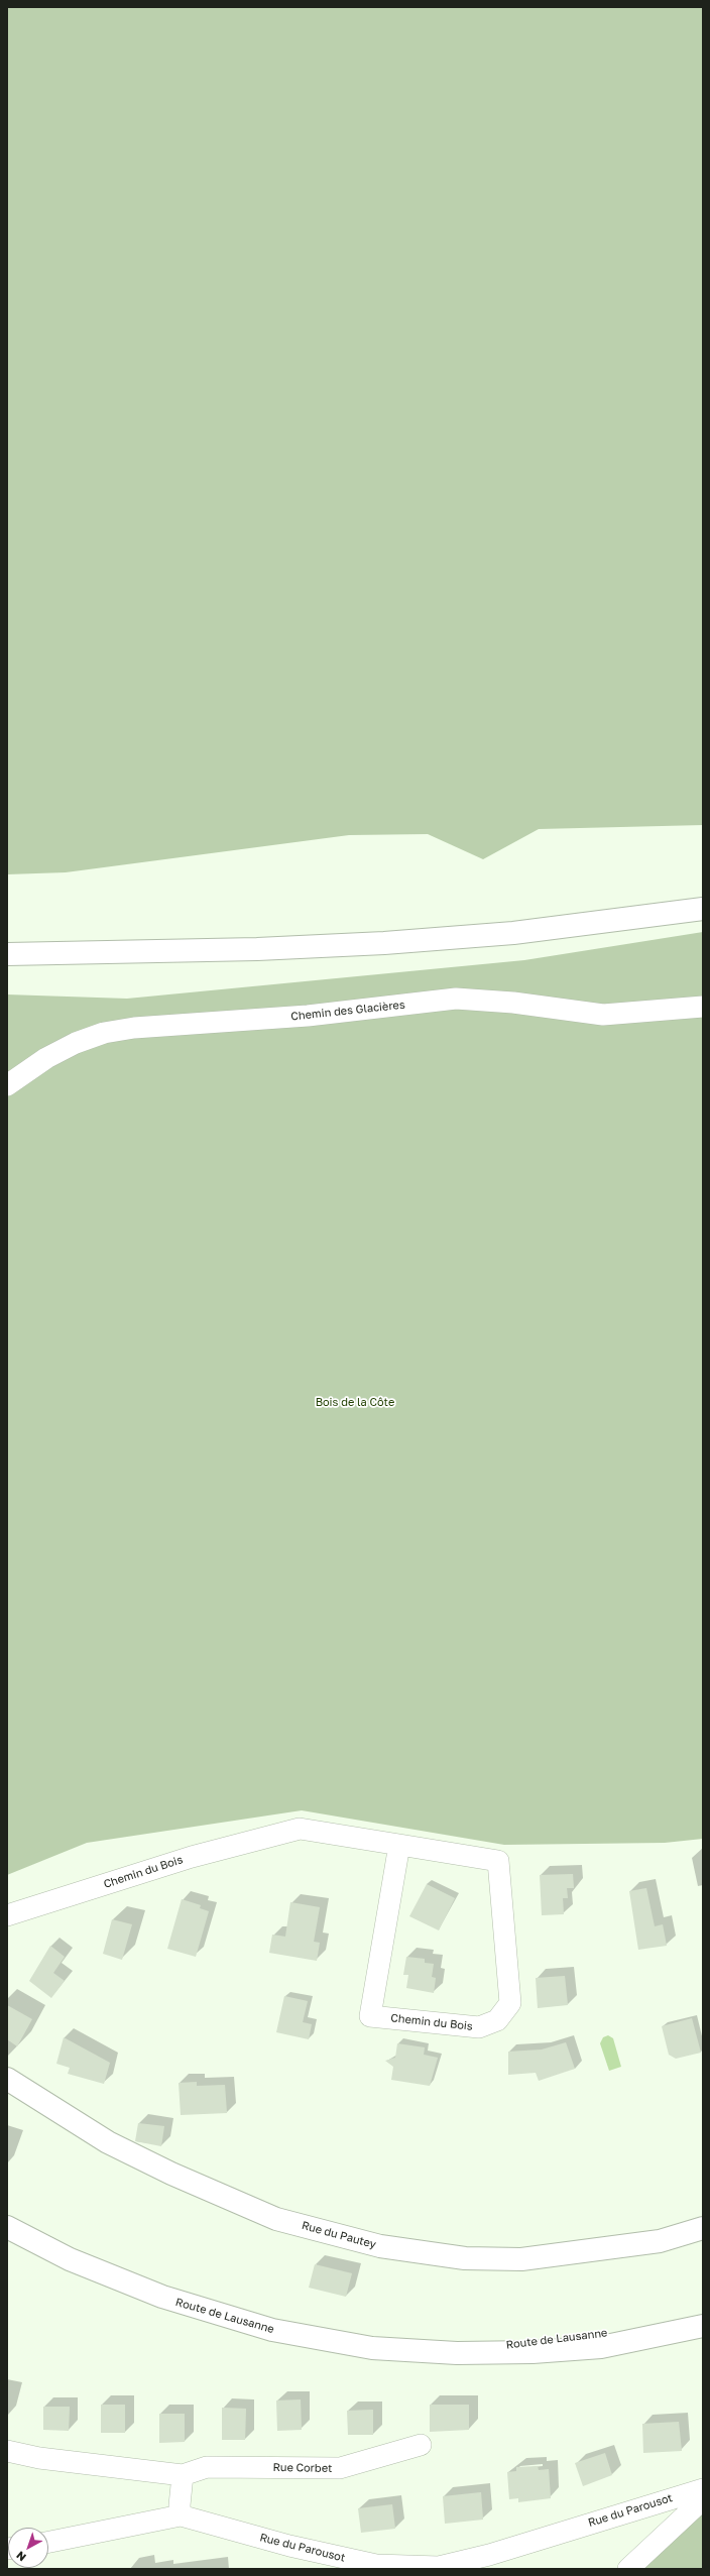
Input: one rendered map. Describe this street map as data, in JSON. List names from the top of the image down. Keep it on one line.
{"streets":{"main road":["Rue du Pautey","Route de Lausanne"],"street":["Chemin des Glacières","Chemin du Bois","Rue Corbet","Rue du Parousot"]},"parks":["Bois de la Côte"],"north":"bottom left"}
